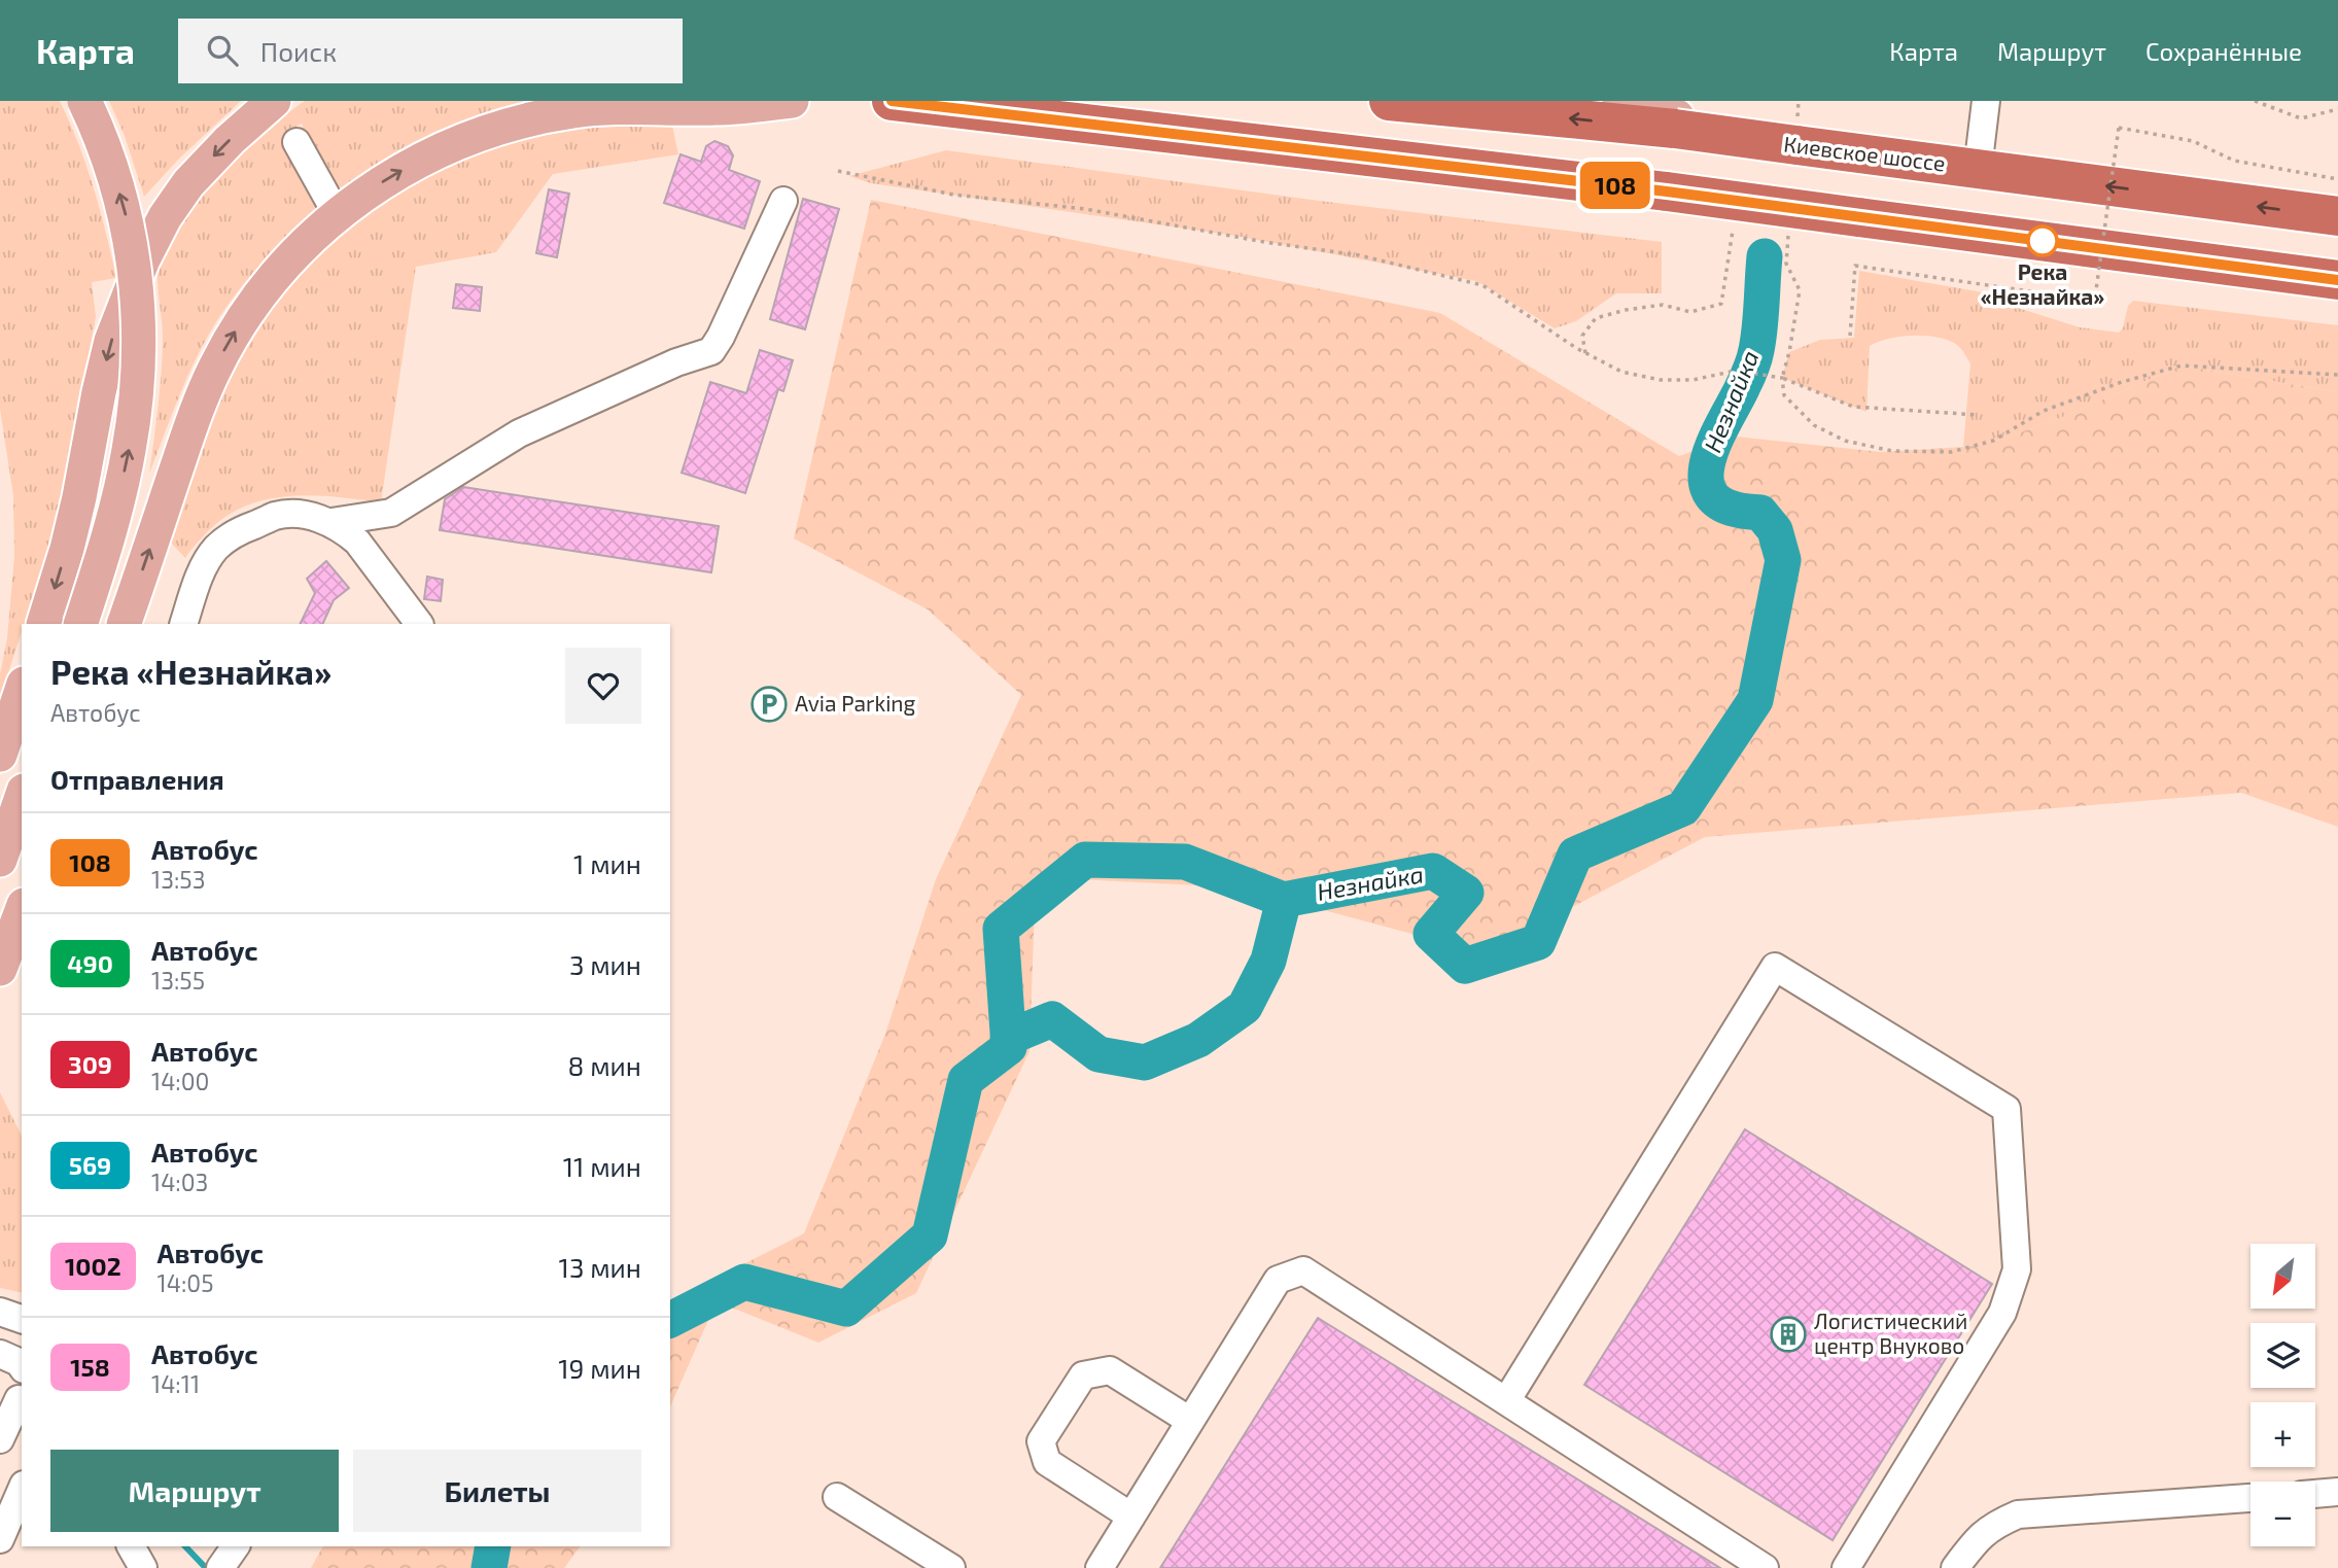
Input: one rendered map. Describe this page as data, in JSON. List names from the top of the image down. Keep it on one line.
{"streets":{"highway":["Киевское шоссе"]},"water":["Незнайка"],"places":{"other":["Река «Незнайка»"],"parking":["Avia Parking"],"building":["Логистический центр Внуково"]},"lines":["bus line 108"],"north":"bottom left","page":{"header":"Карта","search":"Поиск","nav":["Карта","Маршрут","Сохранённые"],"on_map":"108","heading":[["Река «Незнайка»","Автобус"],"Отправления"],"list":[{"mark":"108","name":"Автобус","note":"13:53","value":"1 мин"},{"mark":"490","name":"Автобус","note":"13:55","value":"3 мин"},{"mark":"309","name":"Автобус","note":"14:00","value":"8 мин"},{"mark":"569","name":"Автобус","note":"14:03","value":"11 мин"},{"mark":"1002","name":"Автобус","note":"14:05","value":"13 мин"},{"mark":"158","name":"Автобус","note":"14:11","value":"19 мин"}],"map_buttons":["+","−"],"buttons":["Маршрут","Билеты"]}}
